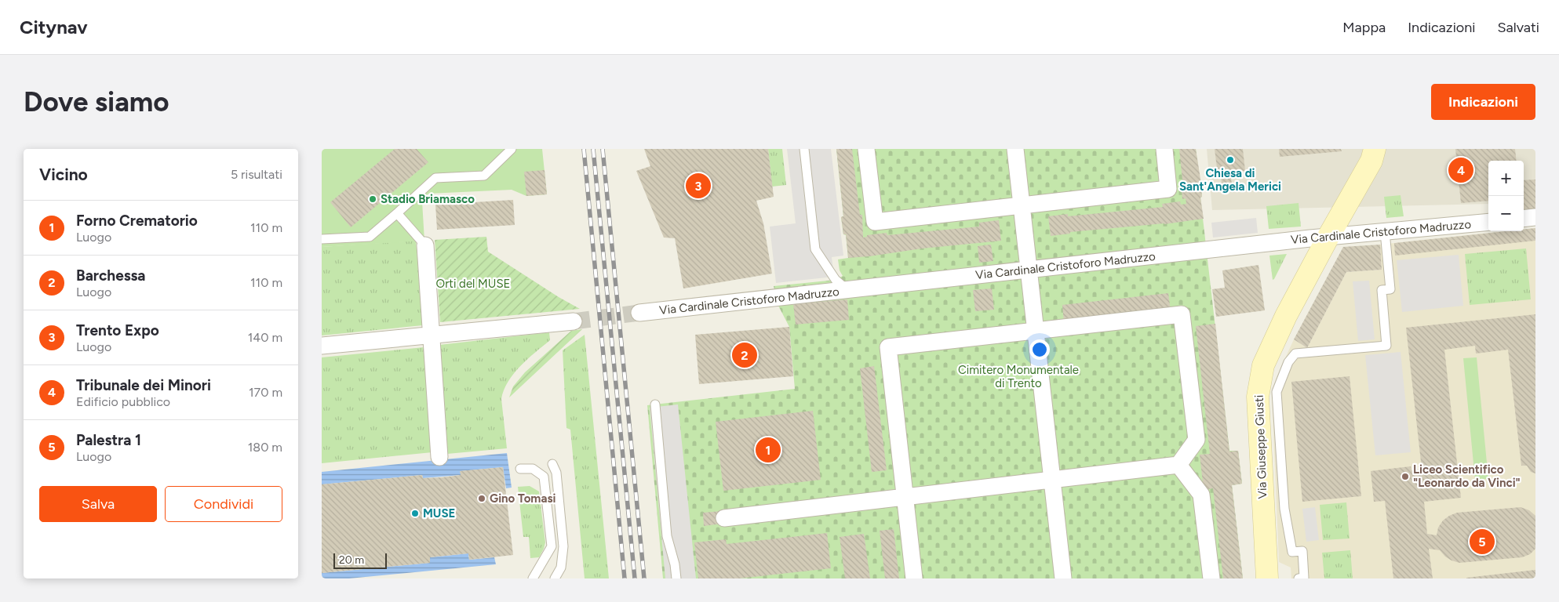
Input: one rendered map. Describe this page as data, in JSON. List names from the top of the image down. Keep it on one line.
{"streets":{"street":["Via Cardinale Cristoforo Madruzzo","Via Giuseppe Giusti"]},"crossings":[["Via Cardinale Cristoforo Madruzzo","Via Giuseppe Giusti"]],"parks":["Orti del MUSE","Cimitero Monumentale di Trento"],"places":["Chiesa di Sant'Angela Merici","Stadio Briamasco","Liceo Scientifico \"Leonardo da Vinci\"","Gino Tomasi","MUSE"],"scale_bar":"20 m","page":{"header":"Citynav","nav":["Mappa","Indicazioni","Salvati"],"buttons":["Indicazioni",["Salva","Condividi"]],"title":"Dove siamo","heading":["Vicino","5 risultati"],"pins":["4","3","2","1","5"],"map_buttons":["+","−"],"list":[{"mark":"1","name":"Forno Crematorio","note":"Luogo","value":"110 m"},{"mark":"2","name":"Barchessa","note":"Luogo","value":"110 m"},{"mark":"3","name":"Trento Expo","note":"Luogo","value":"140 m"},{"mark":"4","name":"Tribunale dei Minori","note":"Edificio pubblico","value":"170 m"},{"mark":"5","name":"Palestra 1","note":"Luogo","value":"180 m"}],"scale":"20 m"}}
